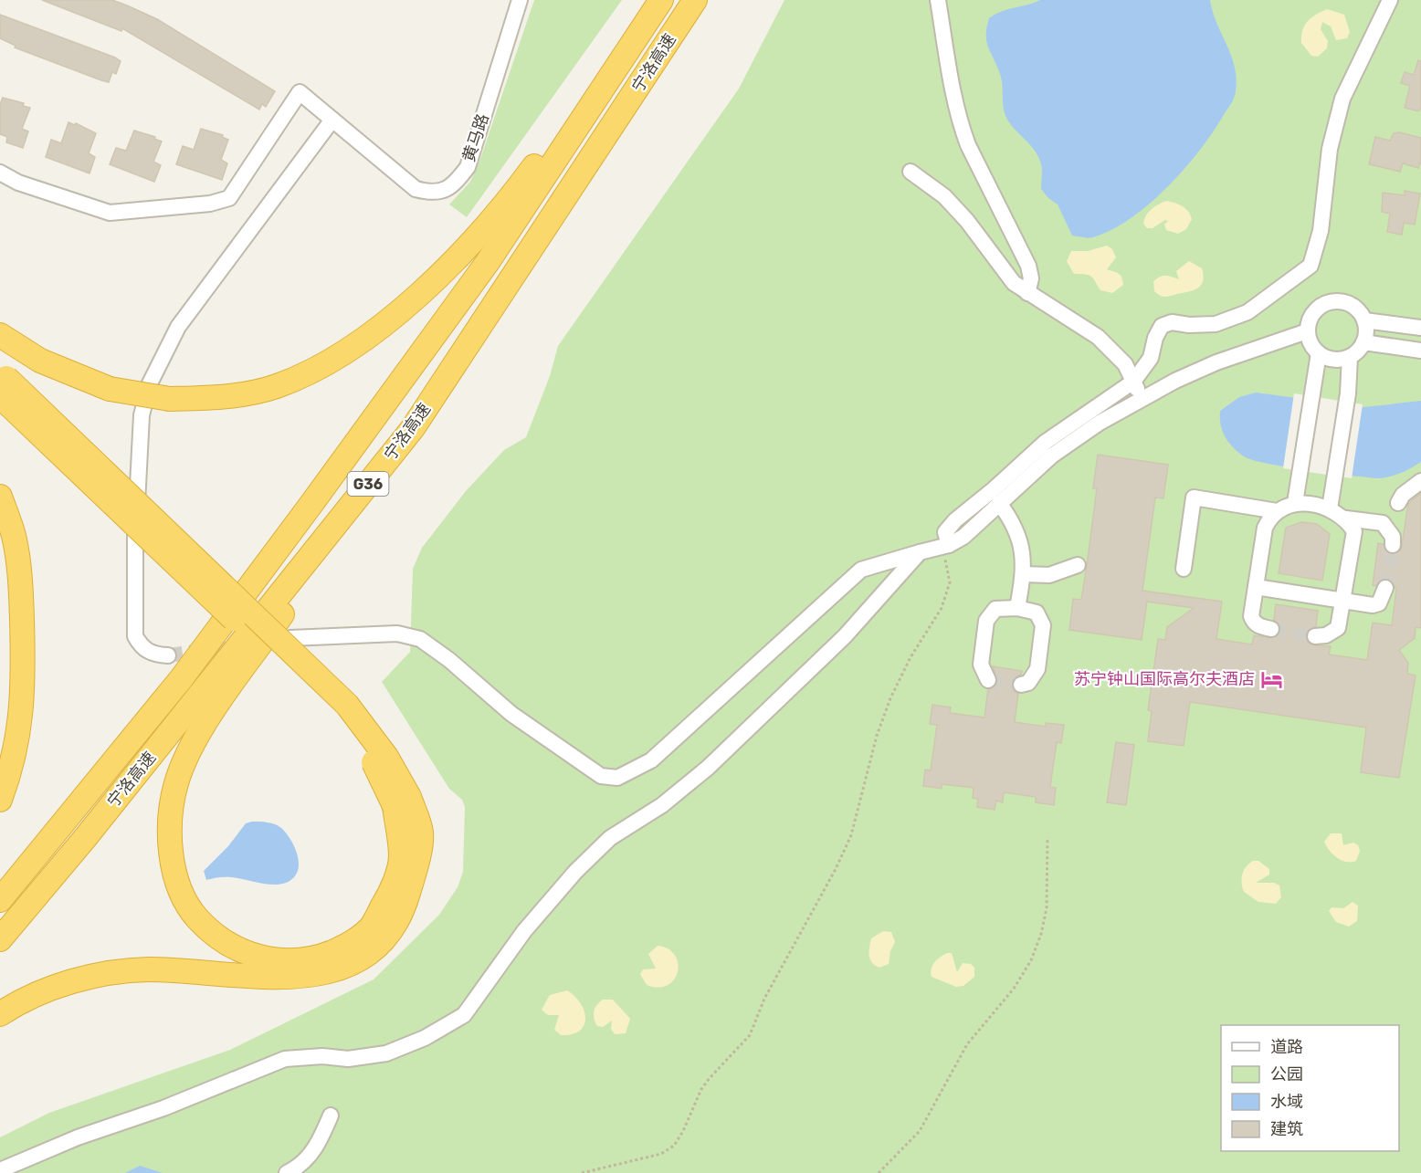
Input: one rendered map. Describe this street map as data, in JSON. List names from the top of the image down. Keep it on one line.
{"streets":{"highway":["宁洛高速","G36"],"street":["黄马路"]},"places":{"hotel":["苏宁钟山国际高尔夫酒店"]},"legend":["道路","公园","水域","建筑"]}
